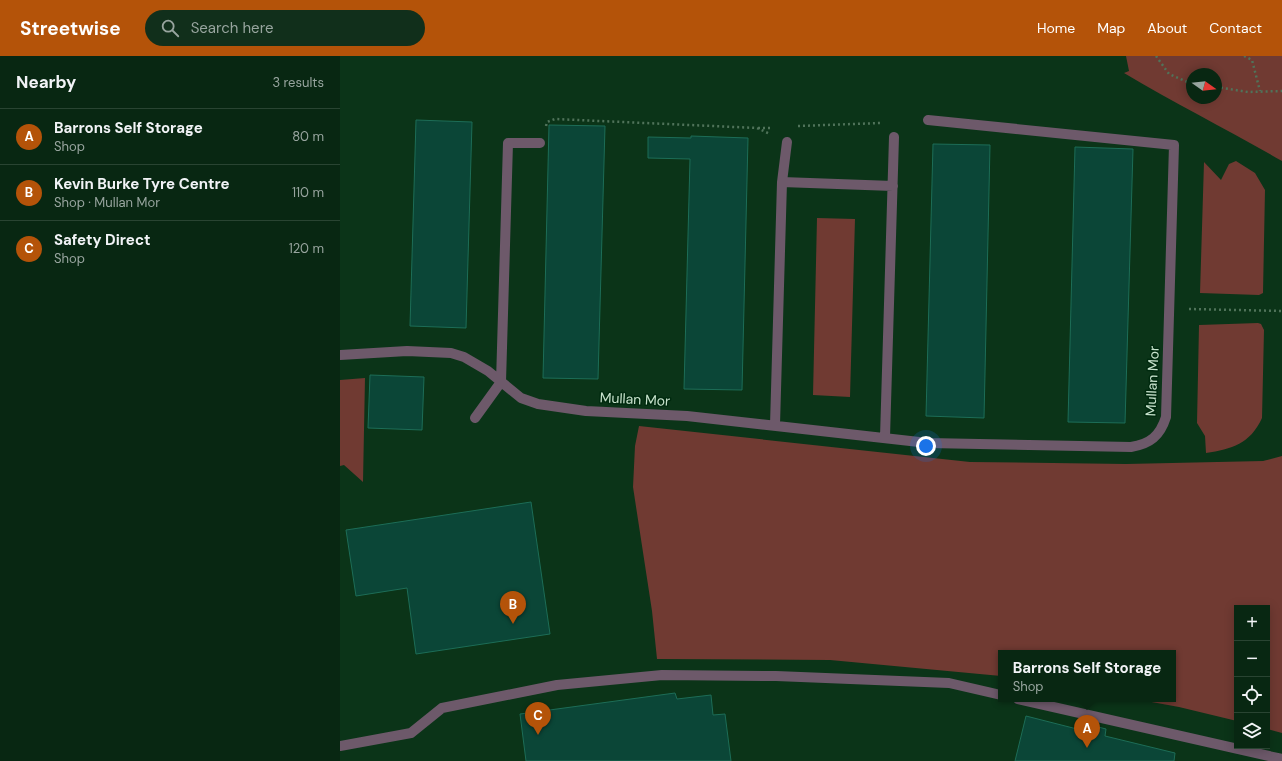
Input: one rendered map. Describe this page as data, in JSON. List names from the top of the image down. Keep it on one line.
{"streets":{"street":["Mullan Mor"]},"north":"right","page":{"header":"Streetwise","search":"Search here","nav":["Home","Map","About","Contact"],"heading":["Nearby","3 results"],"list":[{"mark":"A","name":"Barrons Self Storage","note":"Shop","value":"80 m"},{"mark":"B","name":"Kevin Burke Tyre Centre","note":"Shop · Mullan Mor","value":"110 m"},{"mark":"C","name":"Safety Direct","note":"Shop","value":"120 m"}],"pins":["B","C","A"],"map_buttons":["+","−"],"popup":["Barrons Self Storage","Shop"]}}
